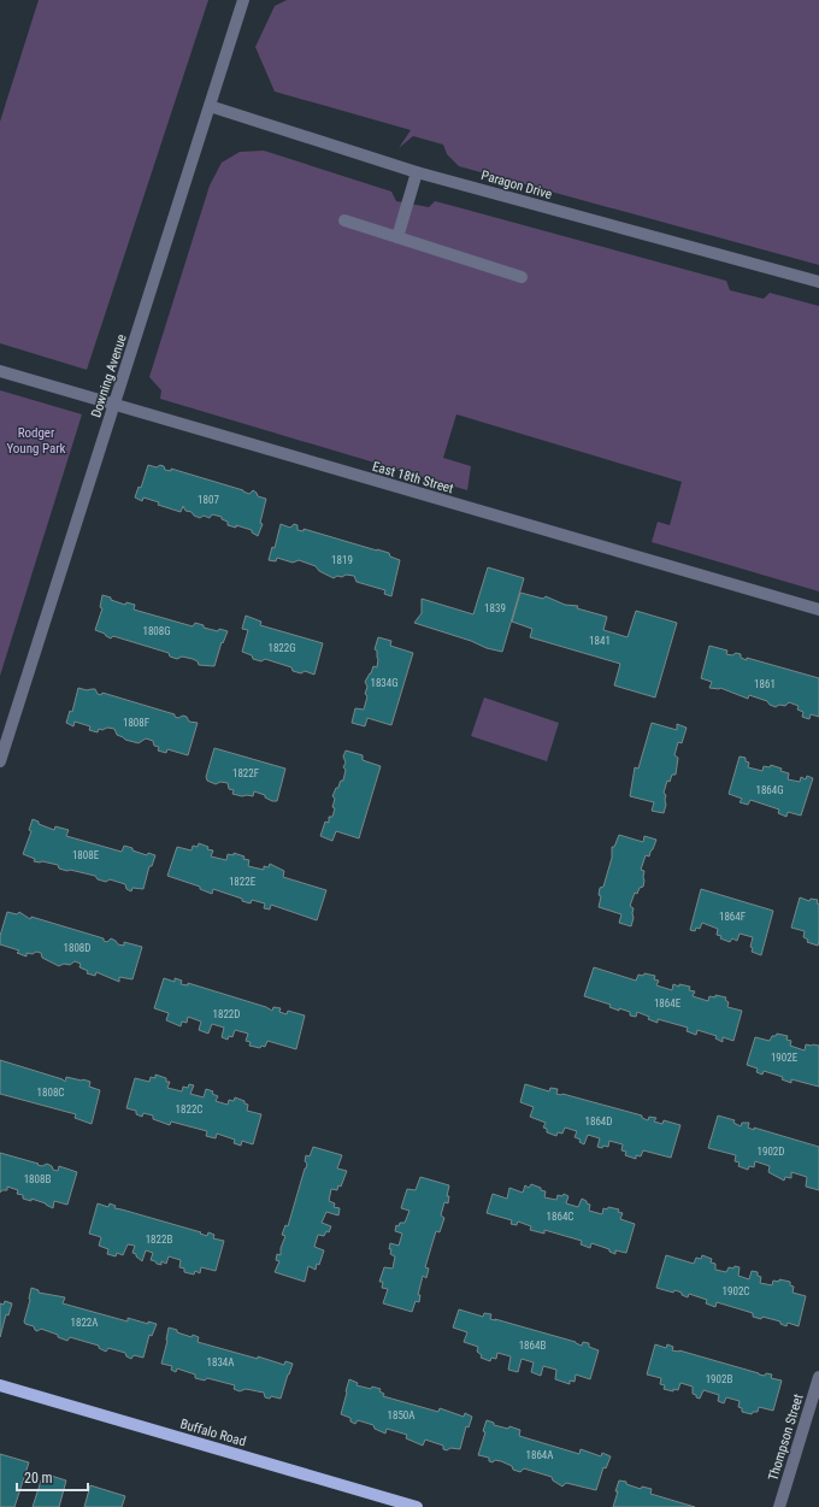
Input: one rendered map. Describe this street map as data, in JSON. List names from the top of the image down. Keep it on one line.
{"streets":{"main road":["Buffalo Road"],"street":["Paragon Drive","Downing Avenue","East 18th Street","Thompson Street"]},"crossings":[["Paragon Drive","Downing Avenue"],["Downing Avenue","East 18th Street"]],"parks":["Rodger Young Park"],"house_numbers":["1807","1819","1839","1808G","1841","1822G","1834G","1861","1808F","1822F","1864G","1808E","1822E","1864F","1808D","1864E","1822D","1902E","1808C","1822C","1864D","1902D","1808B","1864C","1822B","1902C","1822A","1864B","1834A","1902B","1850A","1864A"],"scale_bar":"20 m"}
